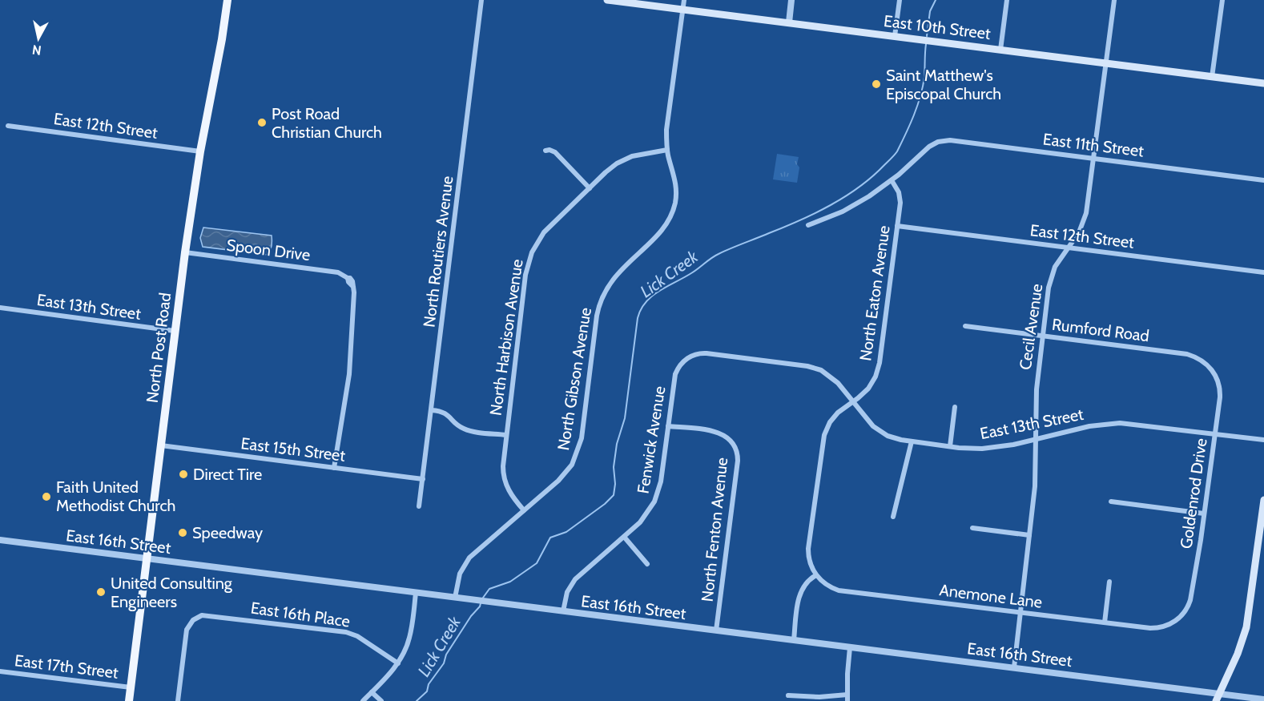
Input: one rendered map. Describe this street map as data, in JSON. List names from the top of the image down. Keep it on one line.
{"streets":{"main road":["East 10th Street","North Post Road"],"street":["East 12th Street","East 11th Street","Spoon Drive","North Routiers Avenue","North Eaton Avenue","East 13th Street","Cecil Avenue","Rumford Road","North Harbison Avenue","North Gibson Avenue","Fenwick Avenue","East 15th Street","Goldenrod Drive","North Fenton Avenue","East 16th Street","Anemone Lane","East 16th Place","East 17th Street"]},"crossings":[["East 10th Street","Cecil Avenue"],["East 10th Street","North Gibson Avenue"],["East 12th Street","North Eaton Avenue"],["East 12th Street","Cecil Avenue"],["East 12th Street","North Post Road"],["East 11th Street","North Eaton Avenue"],["East 11th Street","Cecil Avenue"],["Spoon Drive","North Post Road"],["Spoon Drive","East 15th Street"],["North Routiers Avenue","East 15th Street"],["North Eaton Avenue","East 13th Street"],["North Eaton Avenue","Anemone Lane"],["East 13th Street","Cecil Avenue"],["East 13th Street","North Post Road"],["East 13th Street","Fenwick Avenue"],["East 13th Street","Goldenrod Drive"],["Cecil Avenue","Rumford Road"],["Cecil Avenue","East 16th Street"],["Cecil Avenue","Anemone Lane"],["Rumford Road","Goldenrod Drive"],["North Harbison Avenue","North Gibson Avenue"],["North Post Road","East 15th Street"],["North Post Road","East 16th Street"],["North Post Road","East 17th Street"],["North Gibson Avenue","East 16th Street"],["Fenwick Avenue","North Fenton Avenue"],["Fenwick Avenue","East 16th Street"],["Goldenrod Drive","Anemone Lane"],["North Fenton Avenue","East 16th Street"]],"water":["Lick Creek"],"places":["Saint Matthew's Episcopal Church","Post Road Christian Church","Direct Tire","Faith United Methodist Church","Speedway","United Consulting Engineers"],"north":"bottom"}
